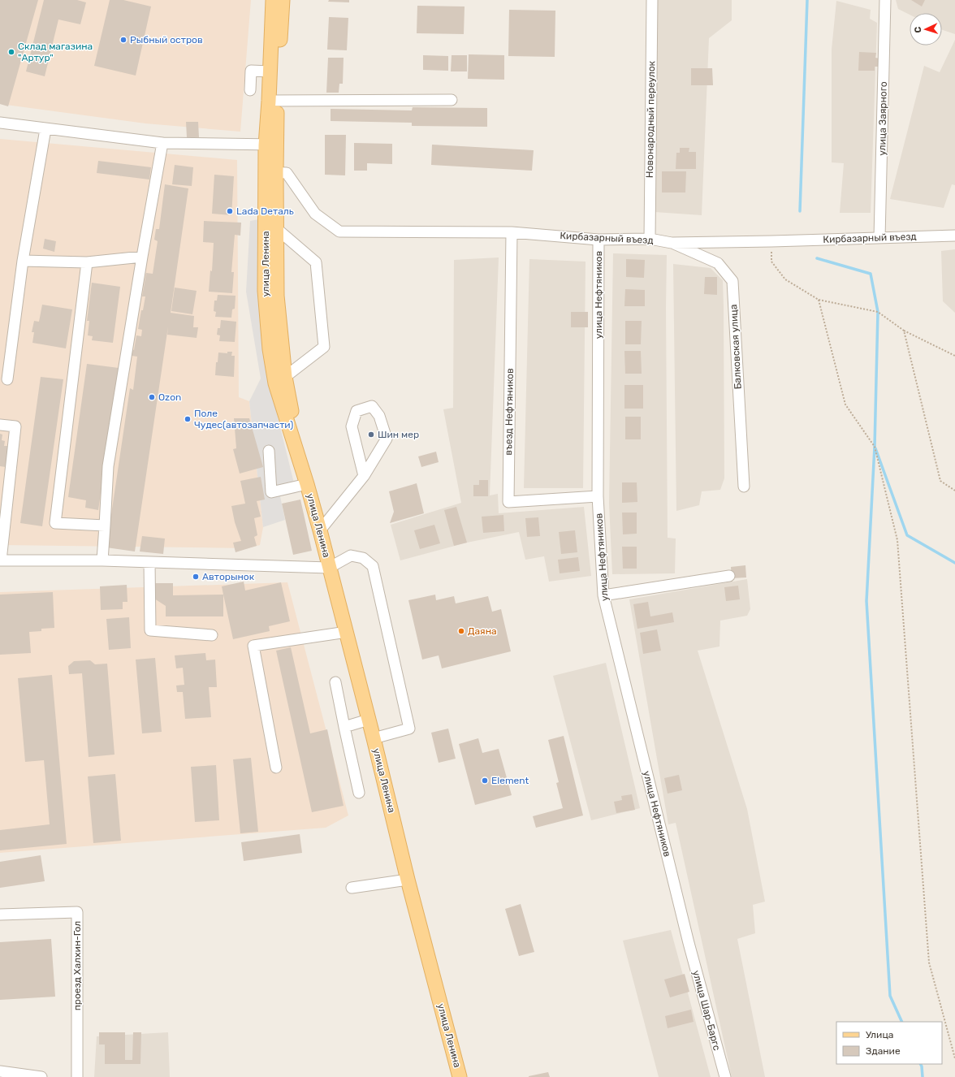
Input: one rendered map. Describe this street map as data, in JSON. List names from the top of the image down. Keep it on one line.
{"streets":{"main road":["улица Ленина"],"street":["улица Заярного","Новонародный переулок","Кирбазарный въезд","улица Нефтяников","Балковская улица","въезд Нефтяников","проезд Халхин-Гол","улица Шар-Баргс"]},"crossings":[["улица Заярного","Кирбазарный въезд"],["Новонародный переулок","Кирбазарный въезд"],["Кирбазарный въезд","улица Ленина"],["Кирбазарный въезд","улица Нефтяников"],["Кирбазарный въезд","Балковская улица"],["Кирбазарный въезд","въезд Нефтяников"],["улица Нефтяников","въезд Нефтяников"],["улица Нефтяников","улица Шар-Баргс"]],"places":["Рыбный остров","Склад магазина \"Артур\"","Lada Dеталь","Ozon","Поле Чудес(автозапчасти)","Шин мер","Авторынок","Даяна","Element"],"legend":["Улица","Здание"],"north":"left"}
